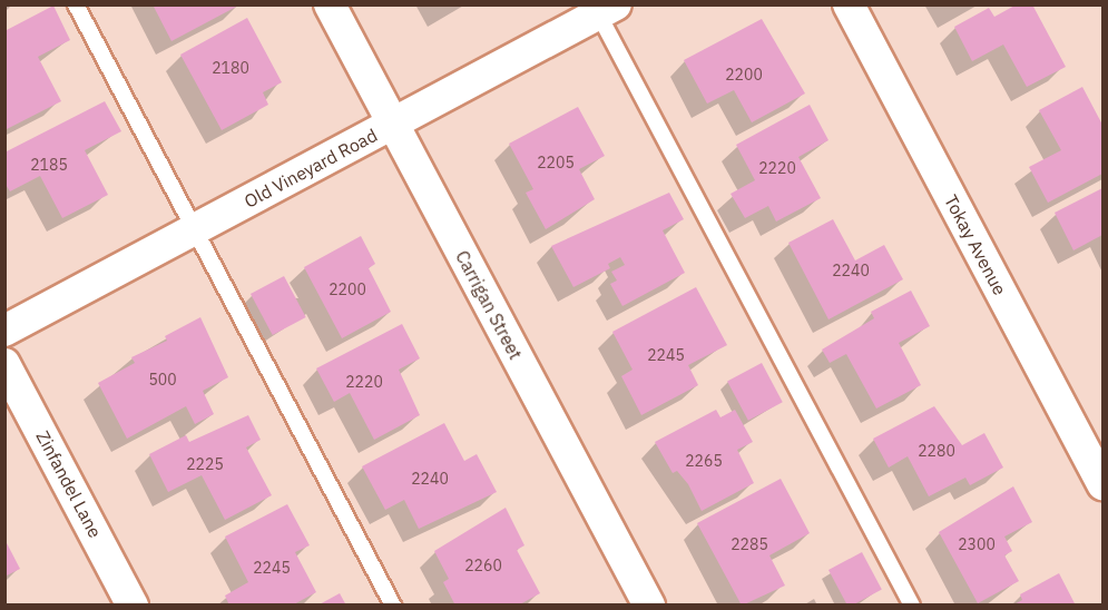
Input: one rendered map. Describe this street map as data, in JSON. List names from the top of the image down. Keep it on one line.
{"streets":{"street":["Old Vineyard Road","Tokay Avenue","Carrigan Street","Zinfandel Lane"]},"crossings":[["Old Vineyard Road","Carrigan Street"]],"house_numbers":["2180","2200","2205","2185","2220","2240","2200","2245","500","2220","2280","2265","2225","2240","2285","2300","2260","2245"]}
